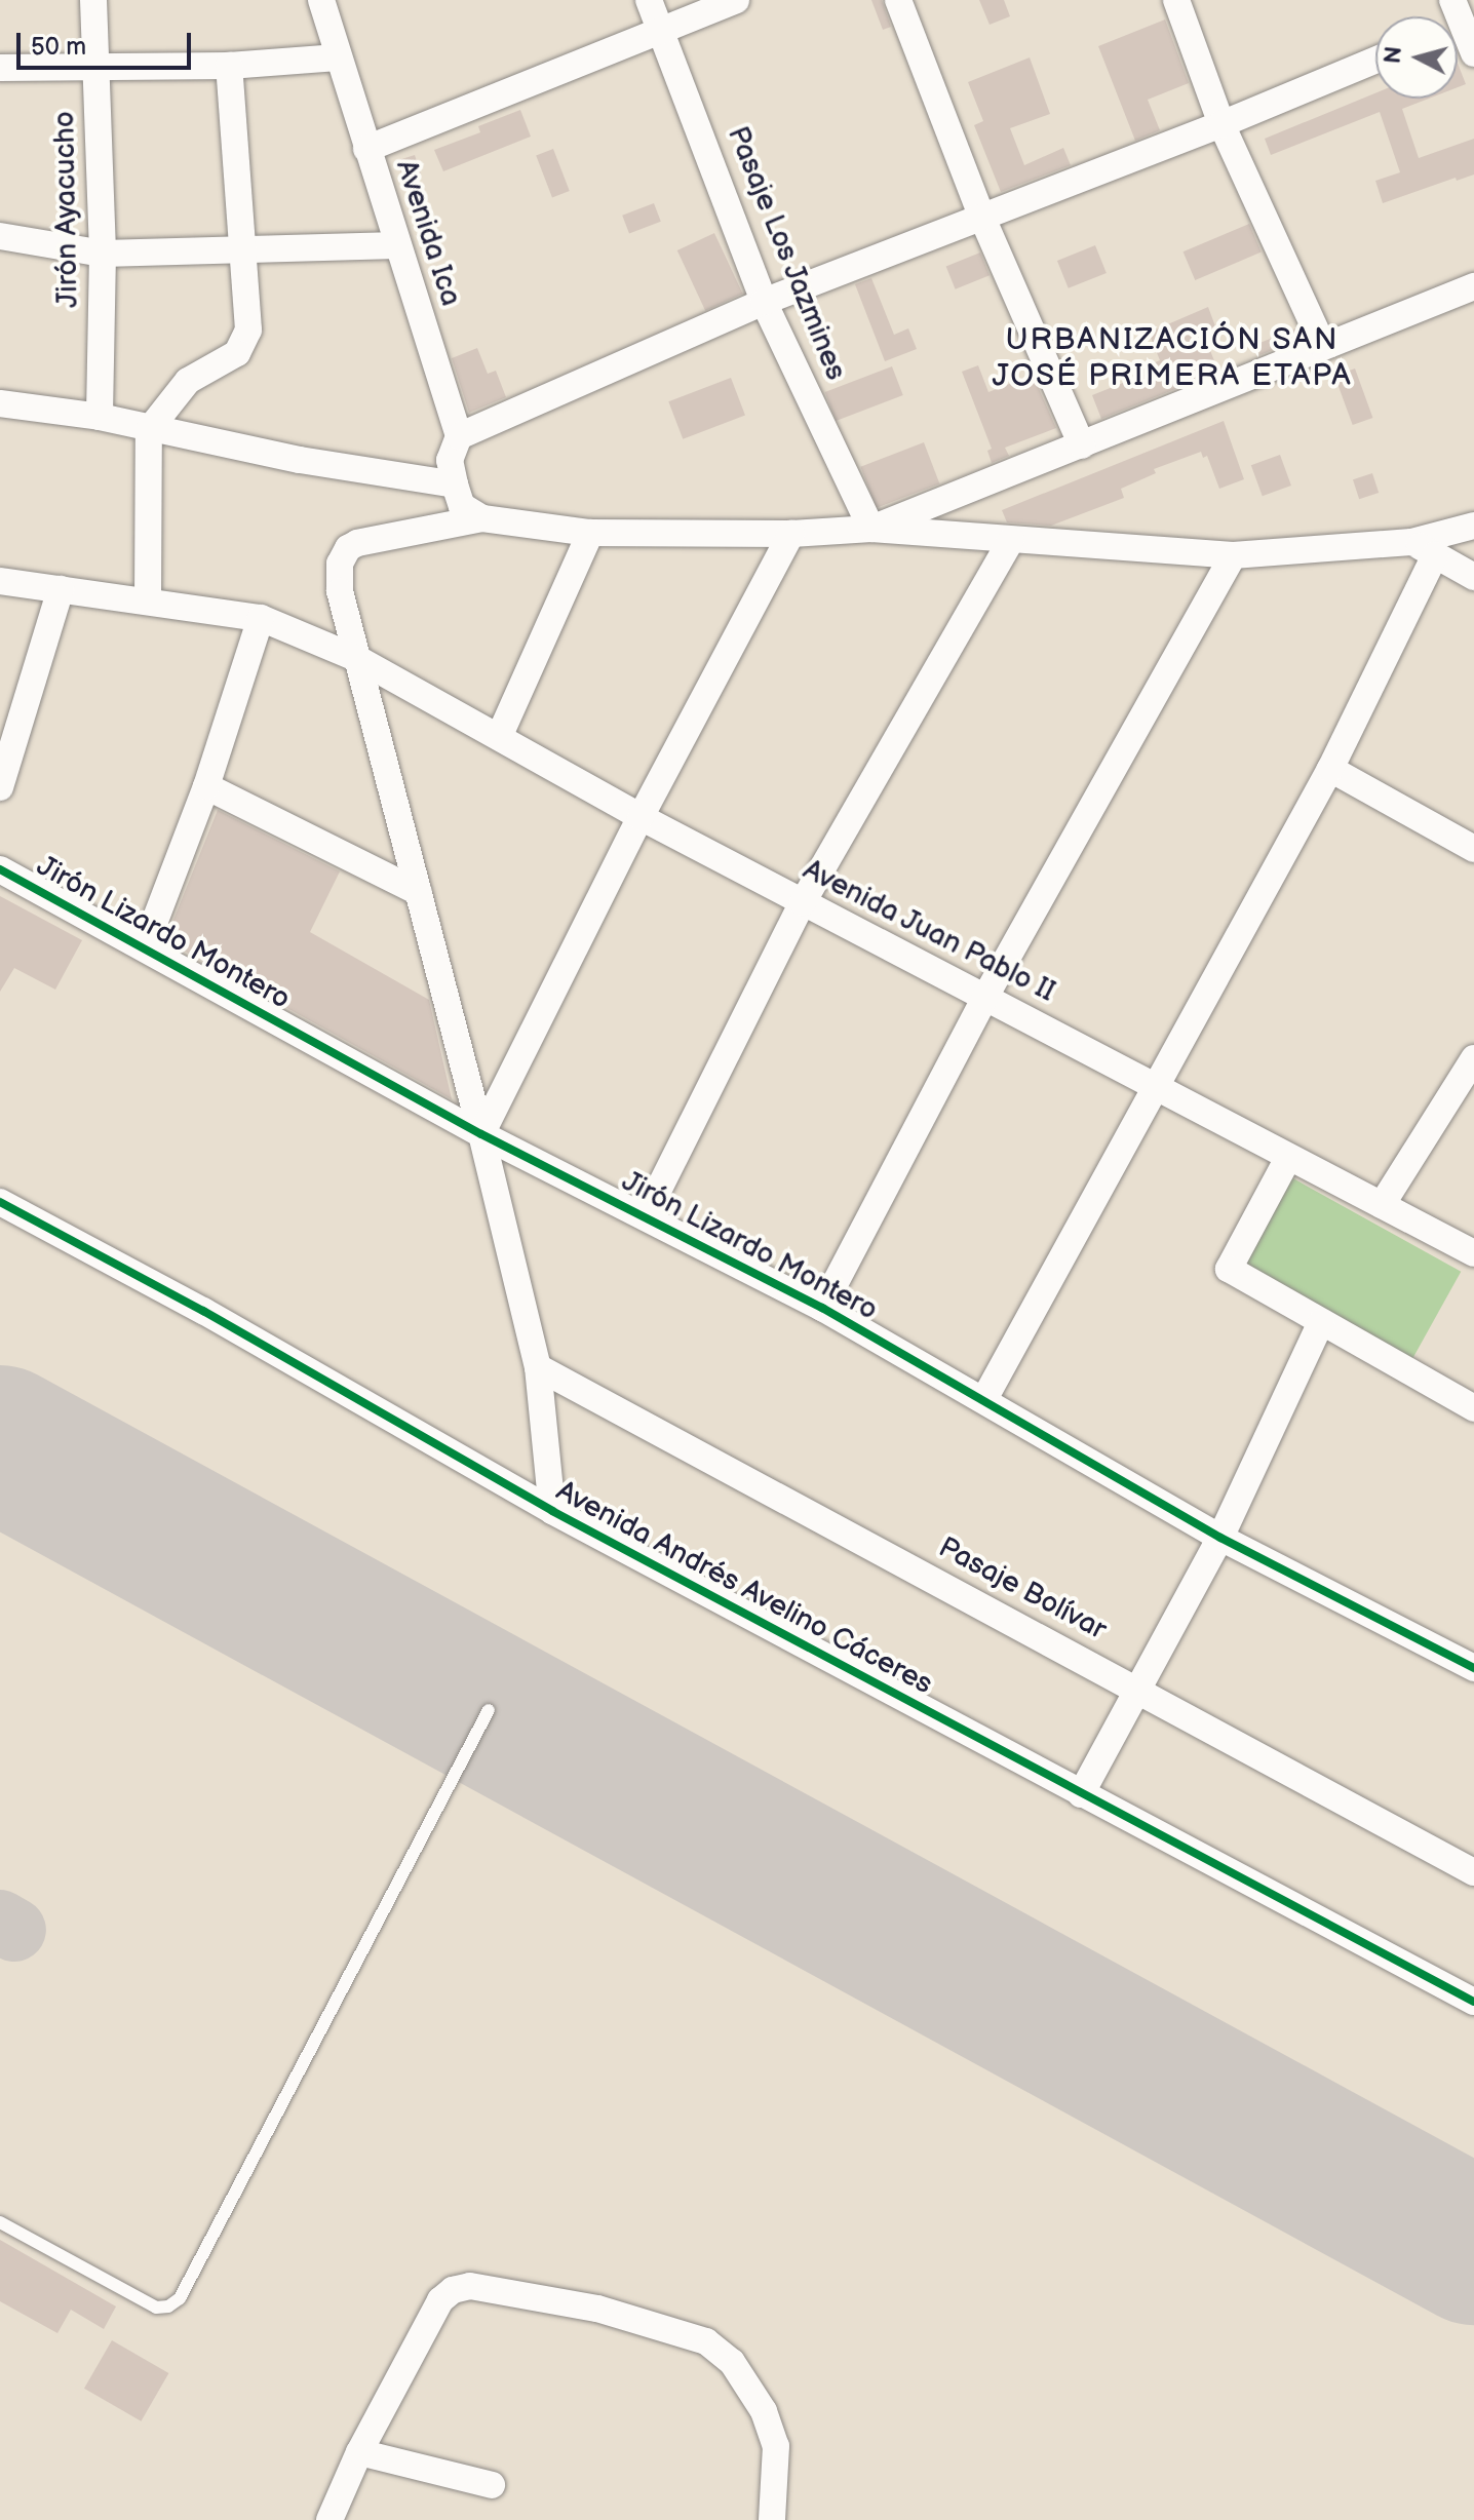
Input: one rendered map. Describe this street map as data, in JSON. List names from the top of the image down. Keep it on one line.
{"streets":{"street":["Jirón Ayacucho","Avenida Ica","Pasaje Los Jazmines","Avenida Juan Pablo II","Jirón Lizardo Montero","Avenida Andrés Avelino Cáceres","Pasaje Bolívar"]},"districts":["URBANIZACIÓN SAN JOSÉ PRIMERA ETAPA"],"scale_bar":"50 m","north":"left"}
